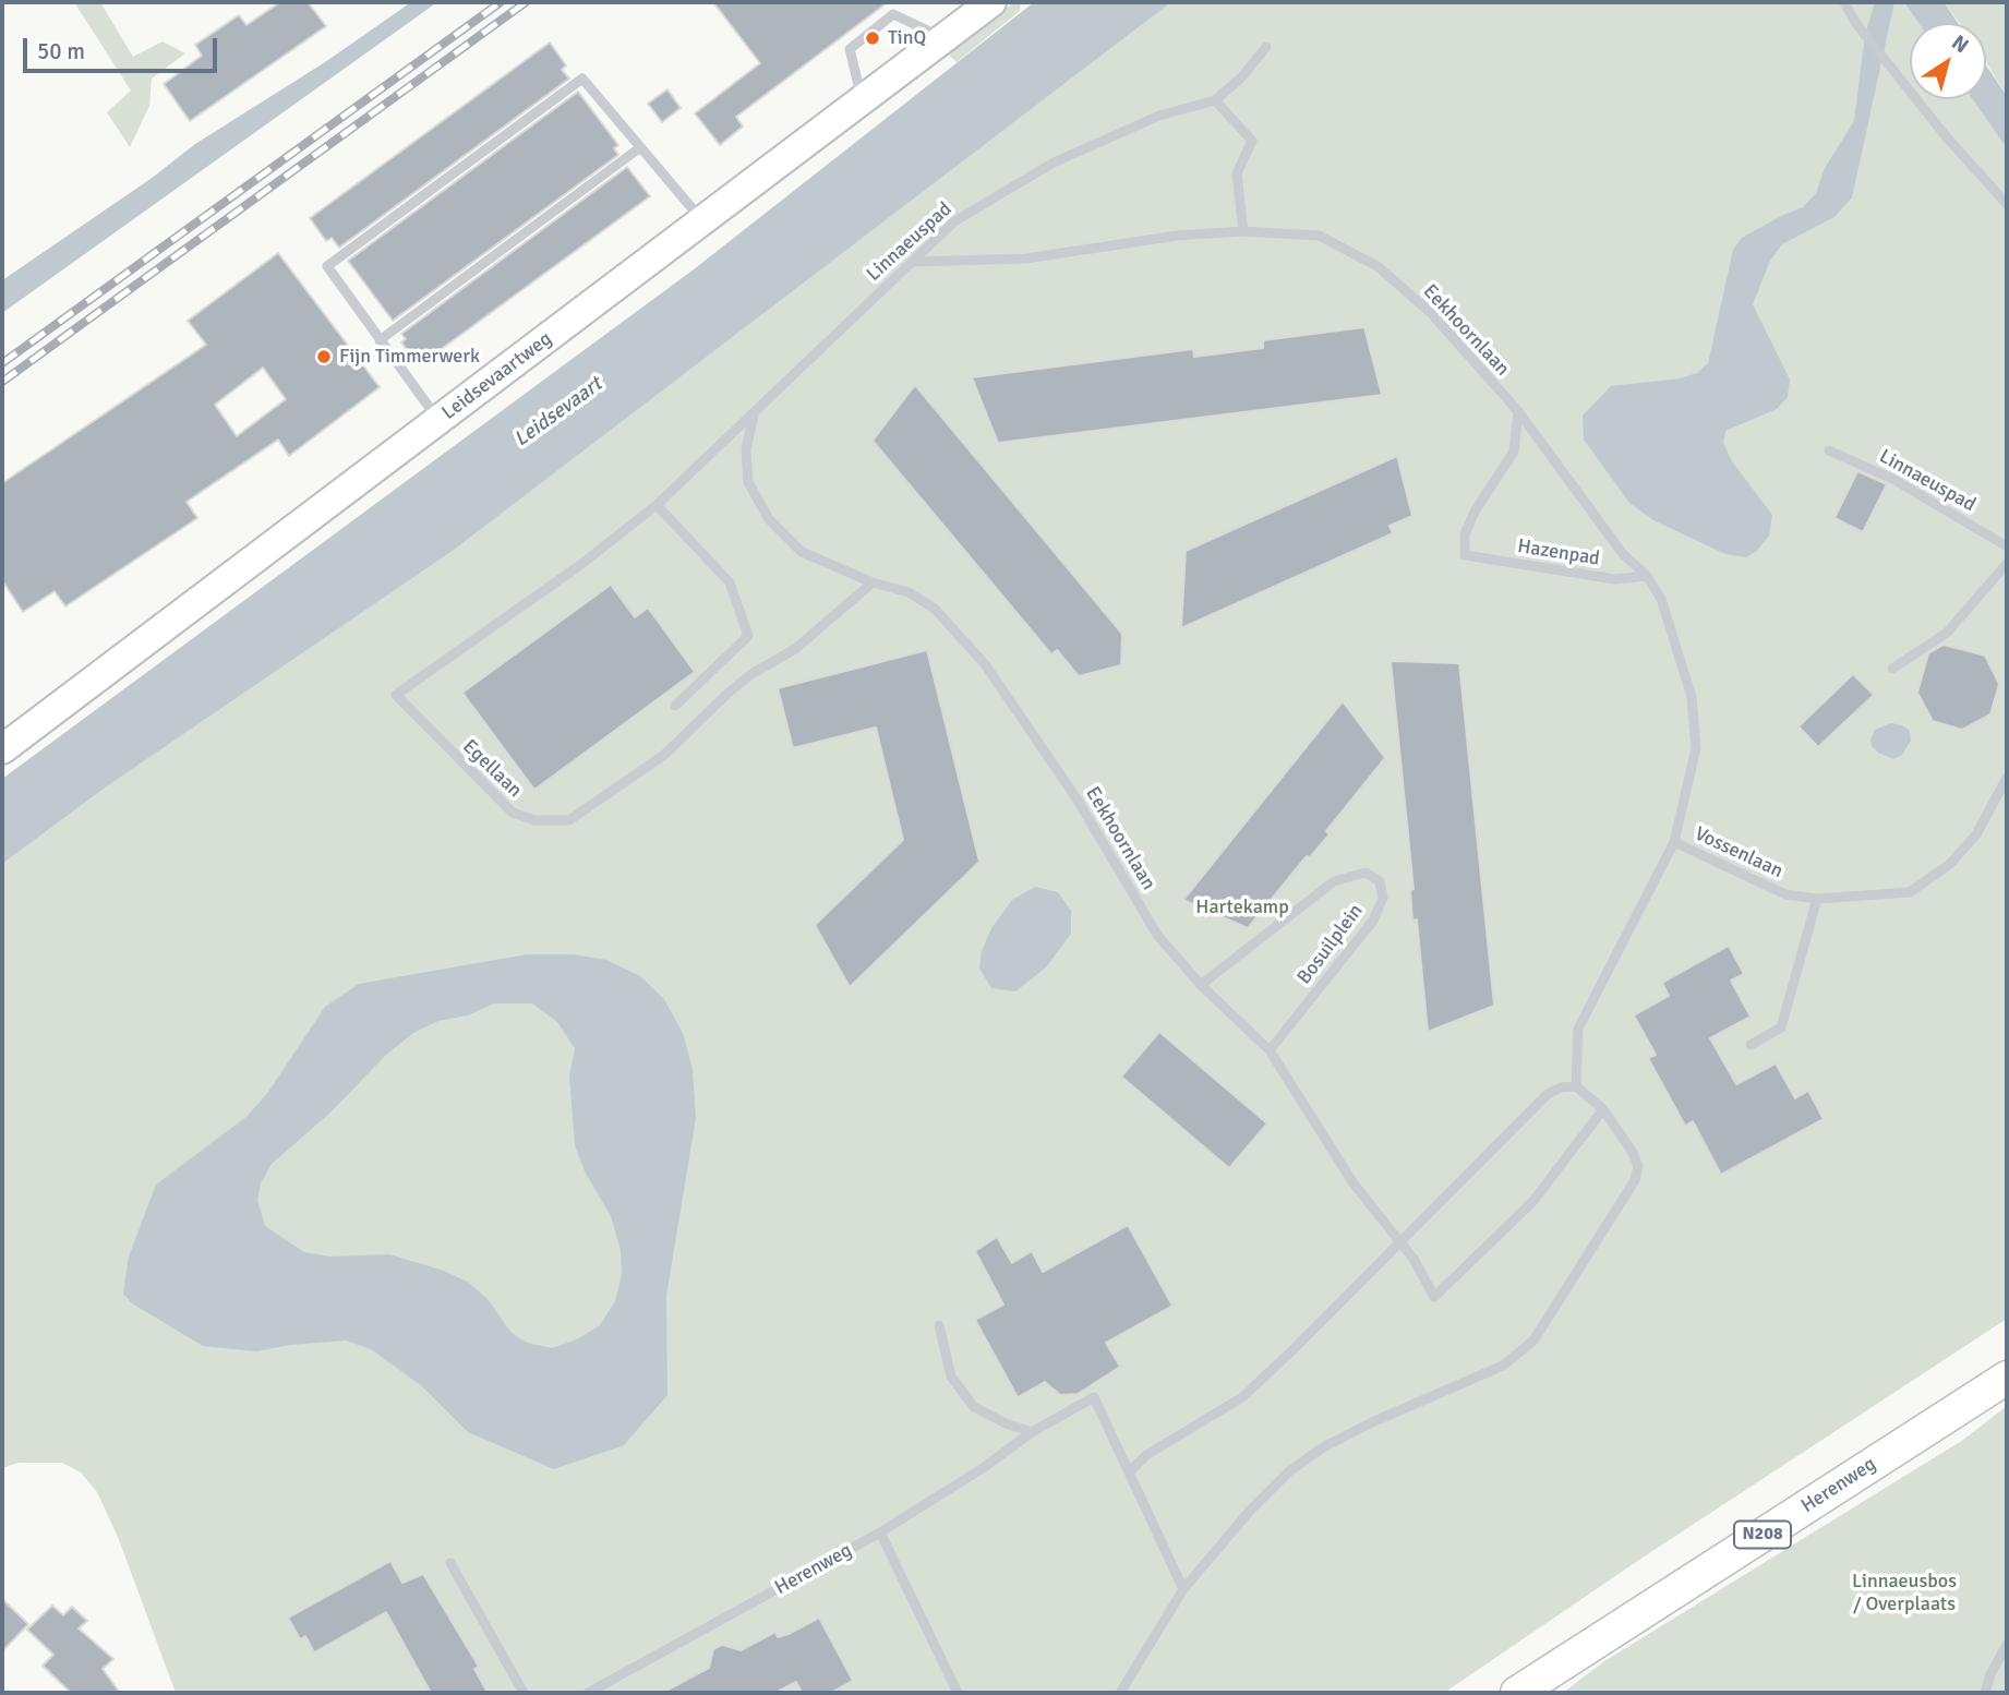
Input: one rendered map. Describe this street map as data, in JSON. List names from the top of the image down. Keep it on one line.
{"streets":{"main road":["Herenweg","N208"],"street":["Leidsevaartweg"],"lane":["Linnaeuspad","Eekhoornlaan","Hazenpad","Egellaan","Vossenlaan","Bosuilplein"]},"crossings":[["Linnaeuspad","Eekhoornlaan"],["Linnaeuspad","Egellaan"],["Eekhoornlaan","Hazenpad"],["Eekhoornlaan","Egellaan"],["Eekhoornlaan","Vossenlaan"],["Eekhoornlaan","Bosuilplein"]],"water":["Leidsevaart"],"parks":["Hartekamp","Linnaeusbos / Overplaats"],"places":["TinQ","Fijn Timmerwerk"],"scale_bar":"50 m","north":"top right"}
